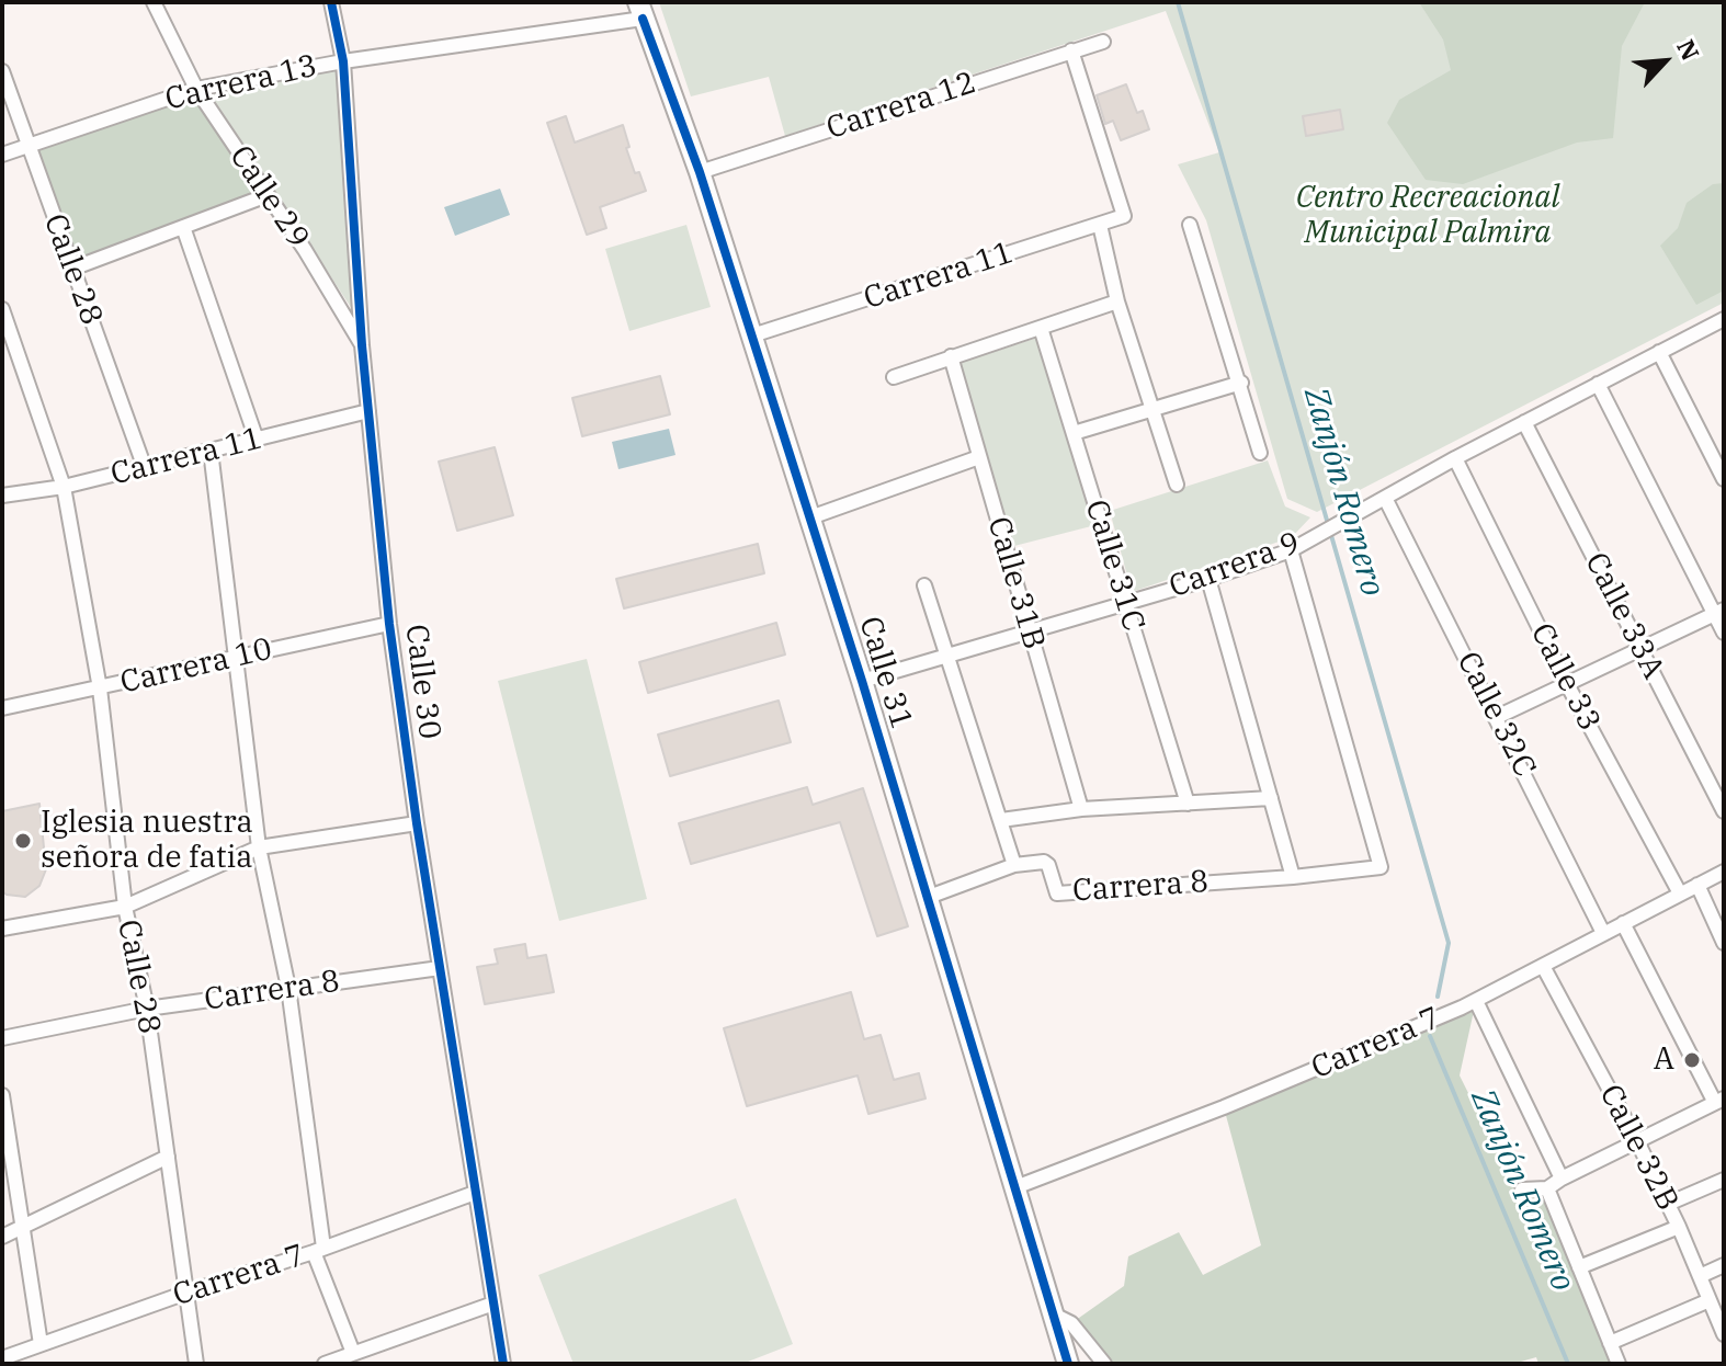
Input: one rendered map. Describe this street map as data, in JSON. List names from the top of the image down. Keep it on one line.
{"streets":{"main road":["Calle 31"],"street":["Carrera 13","Carrera 12","Calle 29","Calle 28","Carrera 11","Calle 31C","Carrera 9","Calle 31B","Calle 33A","Carrera 10","Calle 33","Calle 30","Calle 32C","Carrera 8","Carrera 7","Calle 32B"]},"crossings":[["Carrera 13","Calle 29"],["Carrera 13","Calle 28"],["Carrera 13","Calle 31"],["Carrera 13","Calle 30"],["Carrera 12","Carrera 11"],["Carrera 12","Calle 31"],["Calle 29","Calle 30"],["Calle 28","Carrera 11"],["Calle 28","Carrera 10"],["Calle 28","Carrera 8"],["Calle 28","Carrera 7"],["Carrera 11","Calle 31"],["Carrera 11","Calle 30"],["Calle 31C","Carrera 9"],["Carrera 9","Calle 31B"],["Carrera 9","Calle 33A"],["Carrera 9","Calle 31"],["Carrera 9","Calle 33"],["Carrera 9","Calle 32C"],["Carrera 9","Carrera 8"],["Carrera 10","Calle 30"],["Calle 31","Carrera 7"],["Calle 33","Carrera 7"],["Calle 30","Carrera 8"],["Calle 30","Carrera 7"],["Calle 32C","Carrera 7"],["Carrera 7","Calle 32B"]],"water":["Zanjón Romero"],"parks":["Centro Recreacional Municipal Palmira"],"places":["Iglesia nuestra señora de fatia","A"],"north":"top right"}
